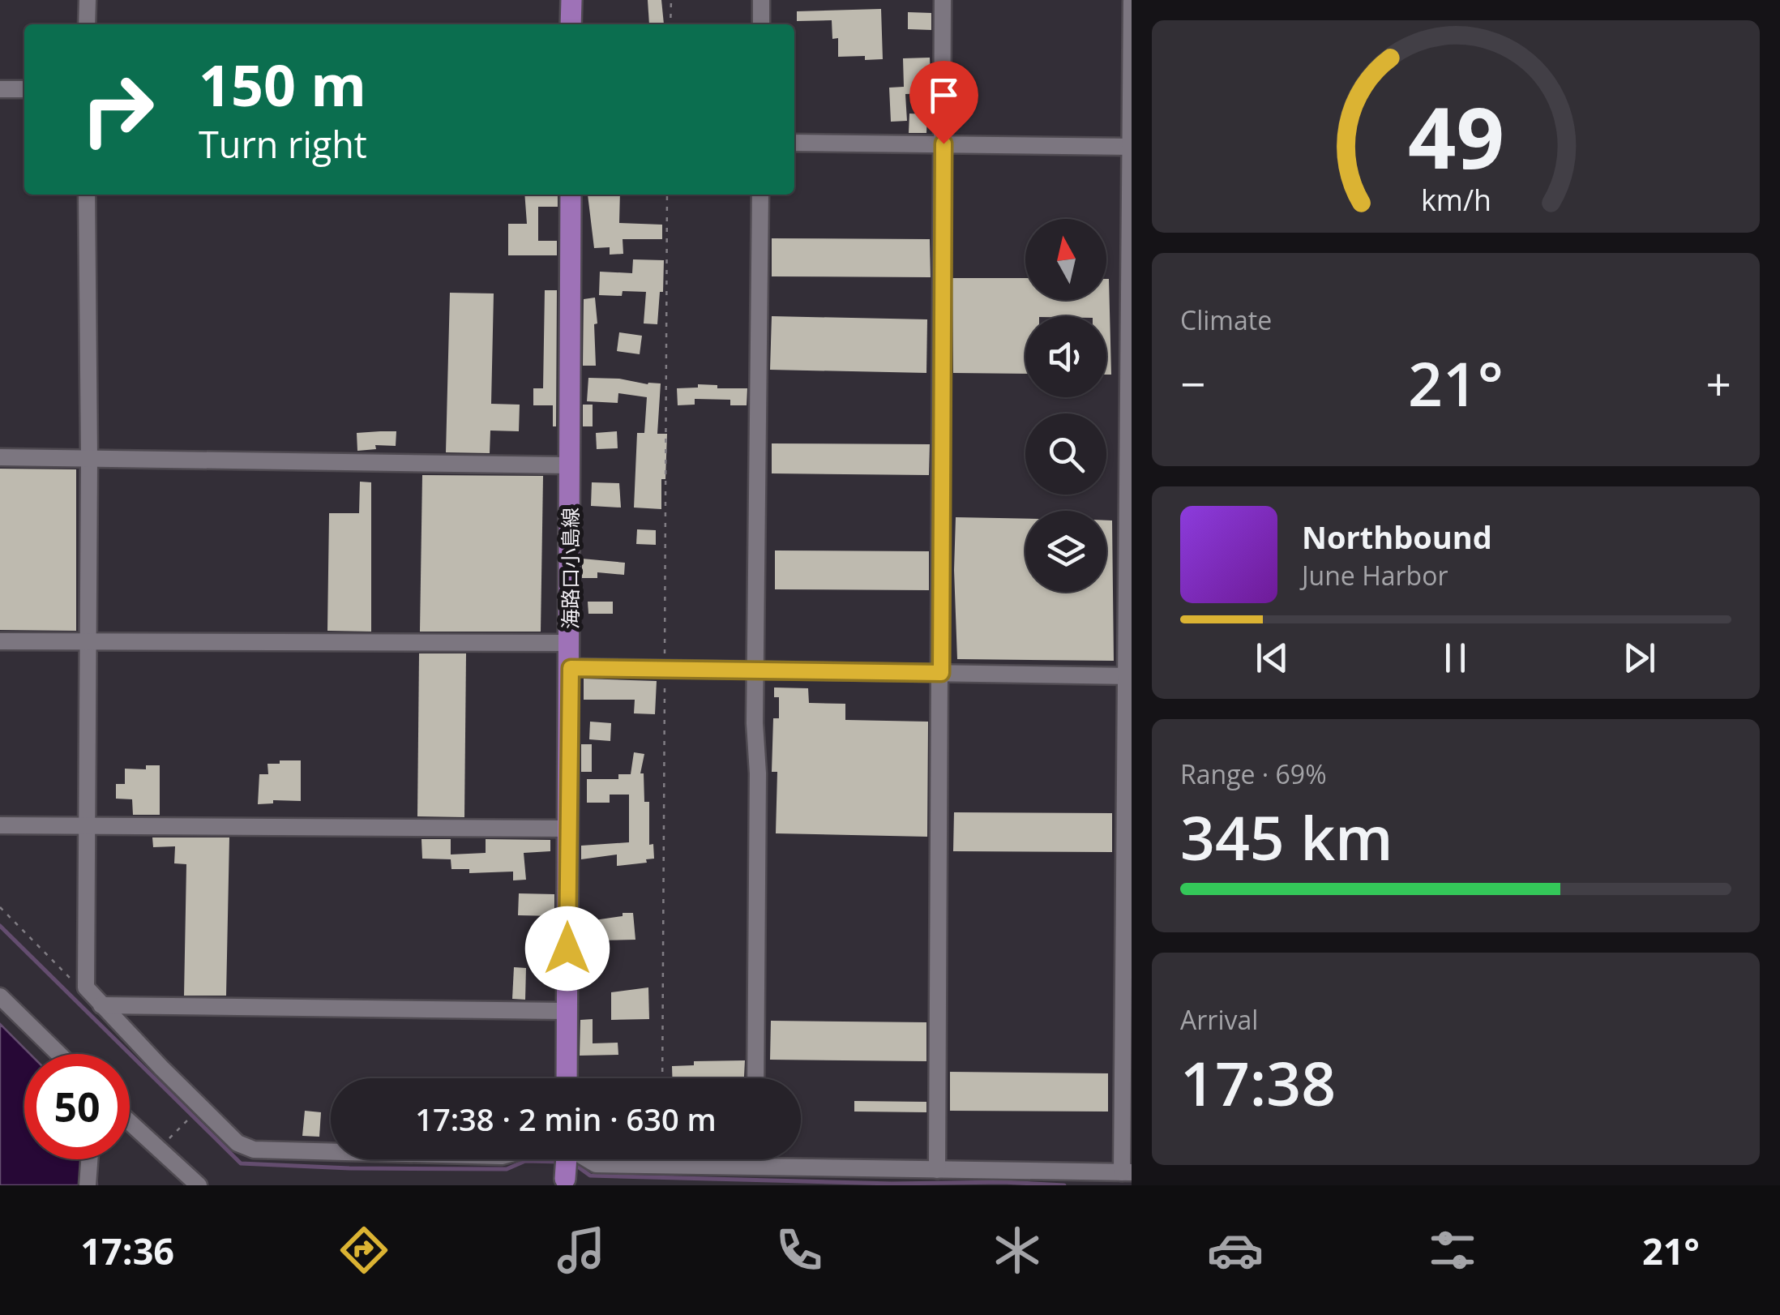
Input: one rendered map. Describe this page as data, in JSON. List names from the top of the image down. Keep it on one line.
{"streets":{"main road":["海路口小島線"]},"north":"top","page":{"turn":["150 m","Turn right"],"tile":["Climate",["Range · 69%","345 km"],["Arrival","17:38"]],"heat":["−","21°","+"],"song":["Northbound","June Harbor"],"limit":"50","trip":"17:38 · 2 min · 630 m","tabs":["17:36","21°"],"gauge":["49","km/h"]}}
